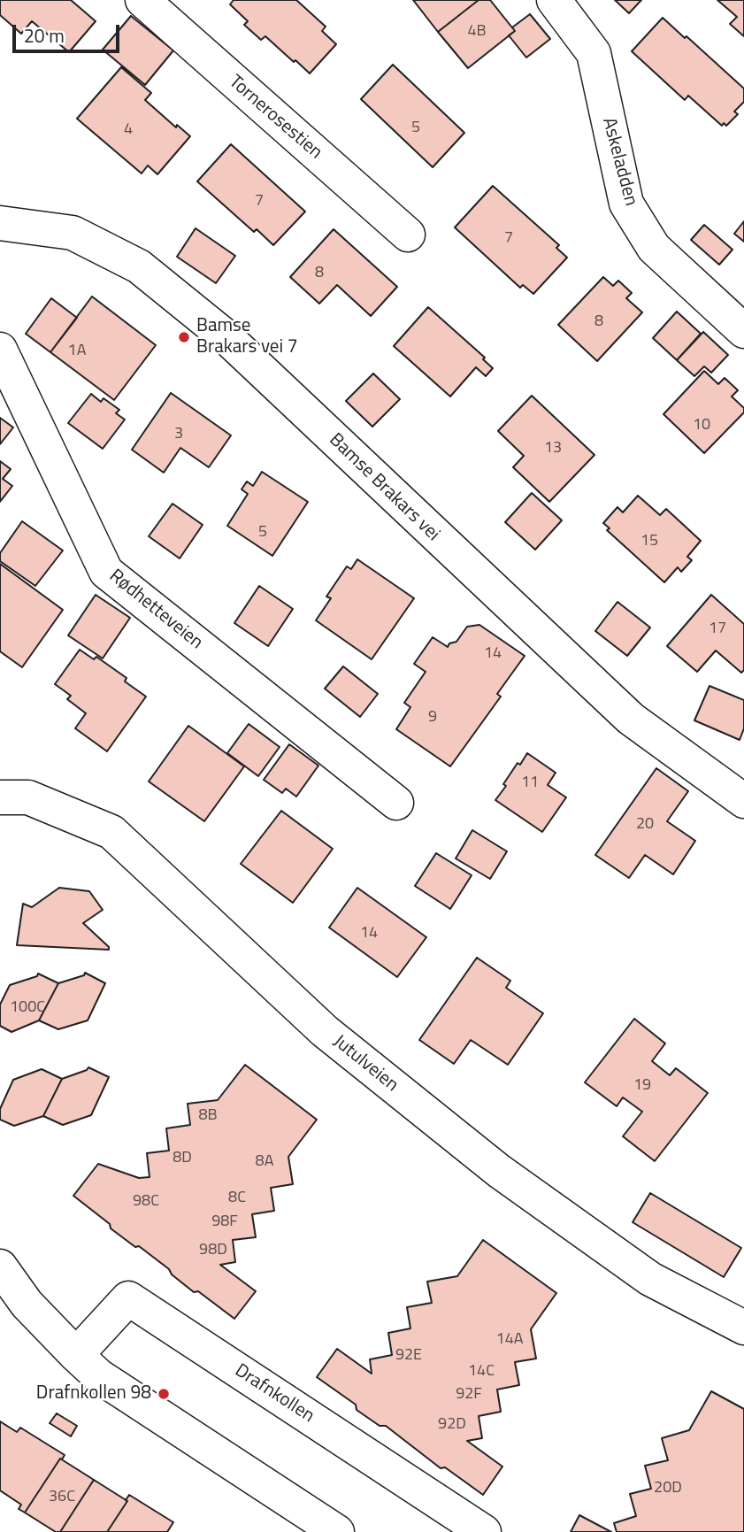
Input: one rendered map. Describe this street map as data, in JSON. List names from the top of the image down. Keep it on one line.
{"streets":{"street":["Tornerosestien","Askeladden","Bamse Brakars vei","Rødhetteveien","Jutulveien","Drafnkollen"]},"places":["Bamse Brakars vei 7","Drafnkollen 98"],"house_numbers":["4B","5","4","7","7","8","8","1A","10","3","13","5","15","17","14","9","11","20","14","100C","19","8B","8D","8A","8C","98C","98F","98D","14A","92E","14C","92F","92D","20D","36C"],"scale_bar":"20 m"}
